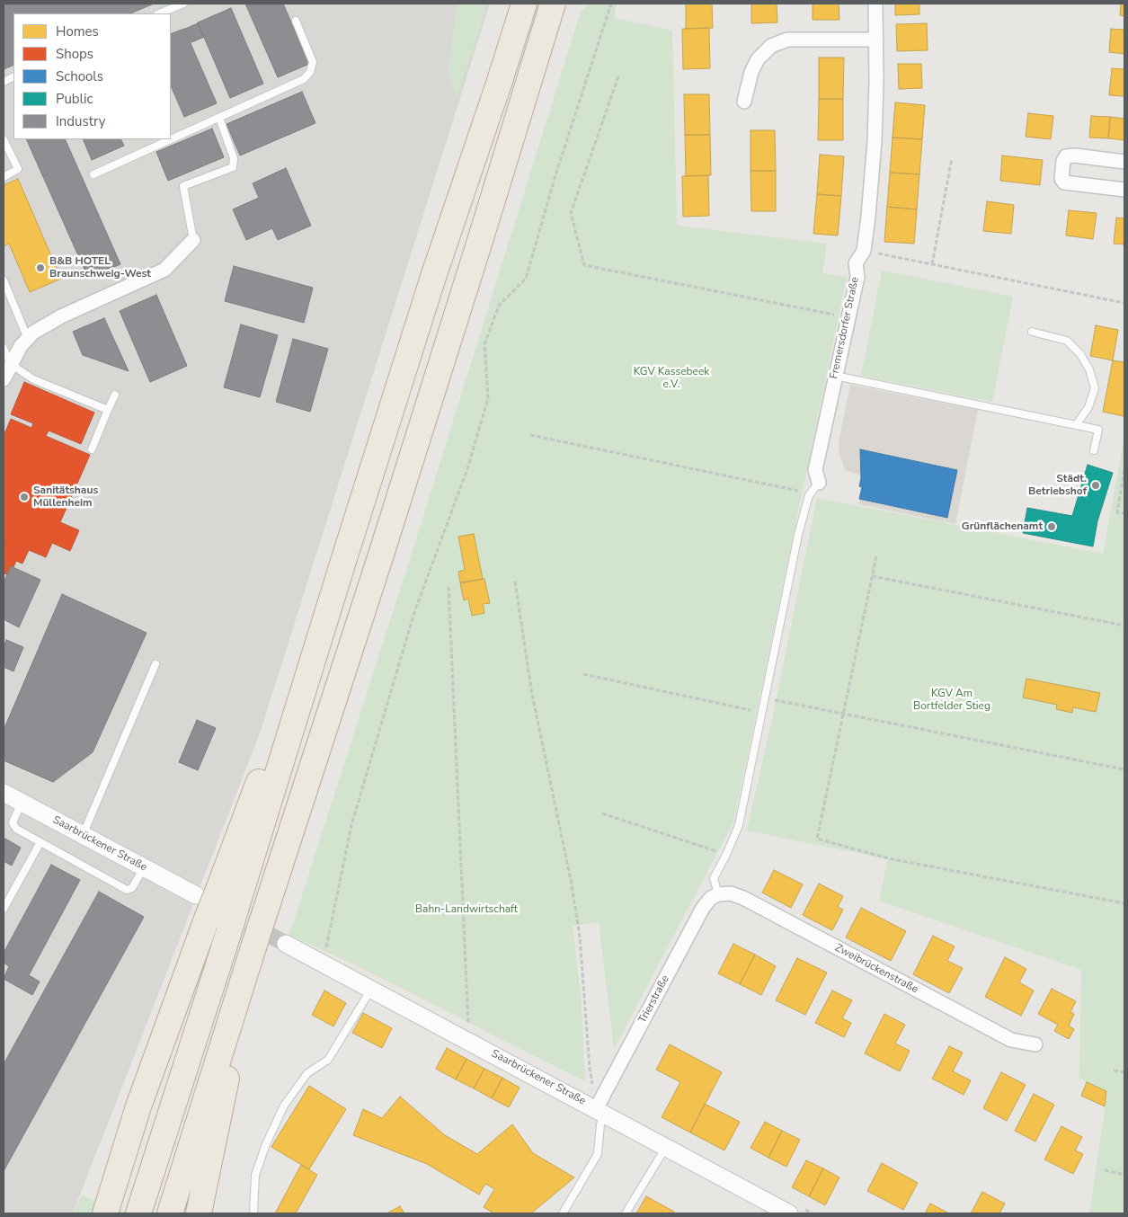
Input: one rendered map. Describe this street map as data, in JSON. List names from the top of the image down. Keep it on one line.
{"streets":{"street":["Fremersdorfer Straße","Saarbrückener Straße","Zweibrückenstraße","Trierstraße"]},"crossings":[["Saarbrückener Straße","Trierstraße"],["Zweibrückenstraße","Trierstraße"]],"parks":["KGV Kassebeek e.V.","KGV Am Bortfelder Stieg","Bahn-Landwirtschaft"],"places":["B&B HOTEL Braunschweig-West","Städt. Betriebshof","Sanitätshaus Müllenheim","Grünflächenamt"],"legend":["Homes","Shops","Schools","Public","Industry"]}
